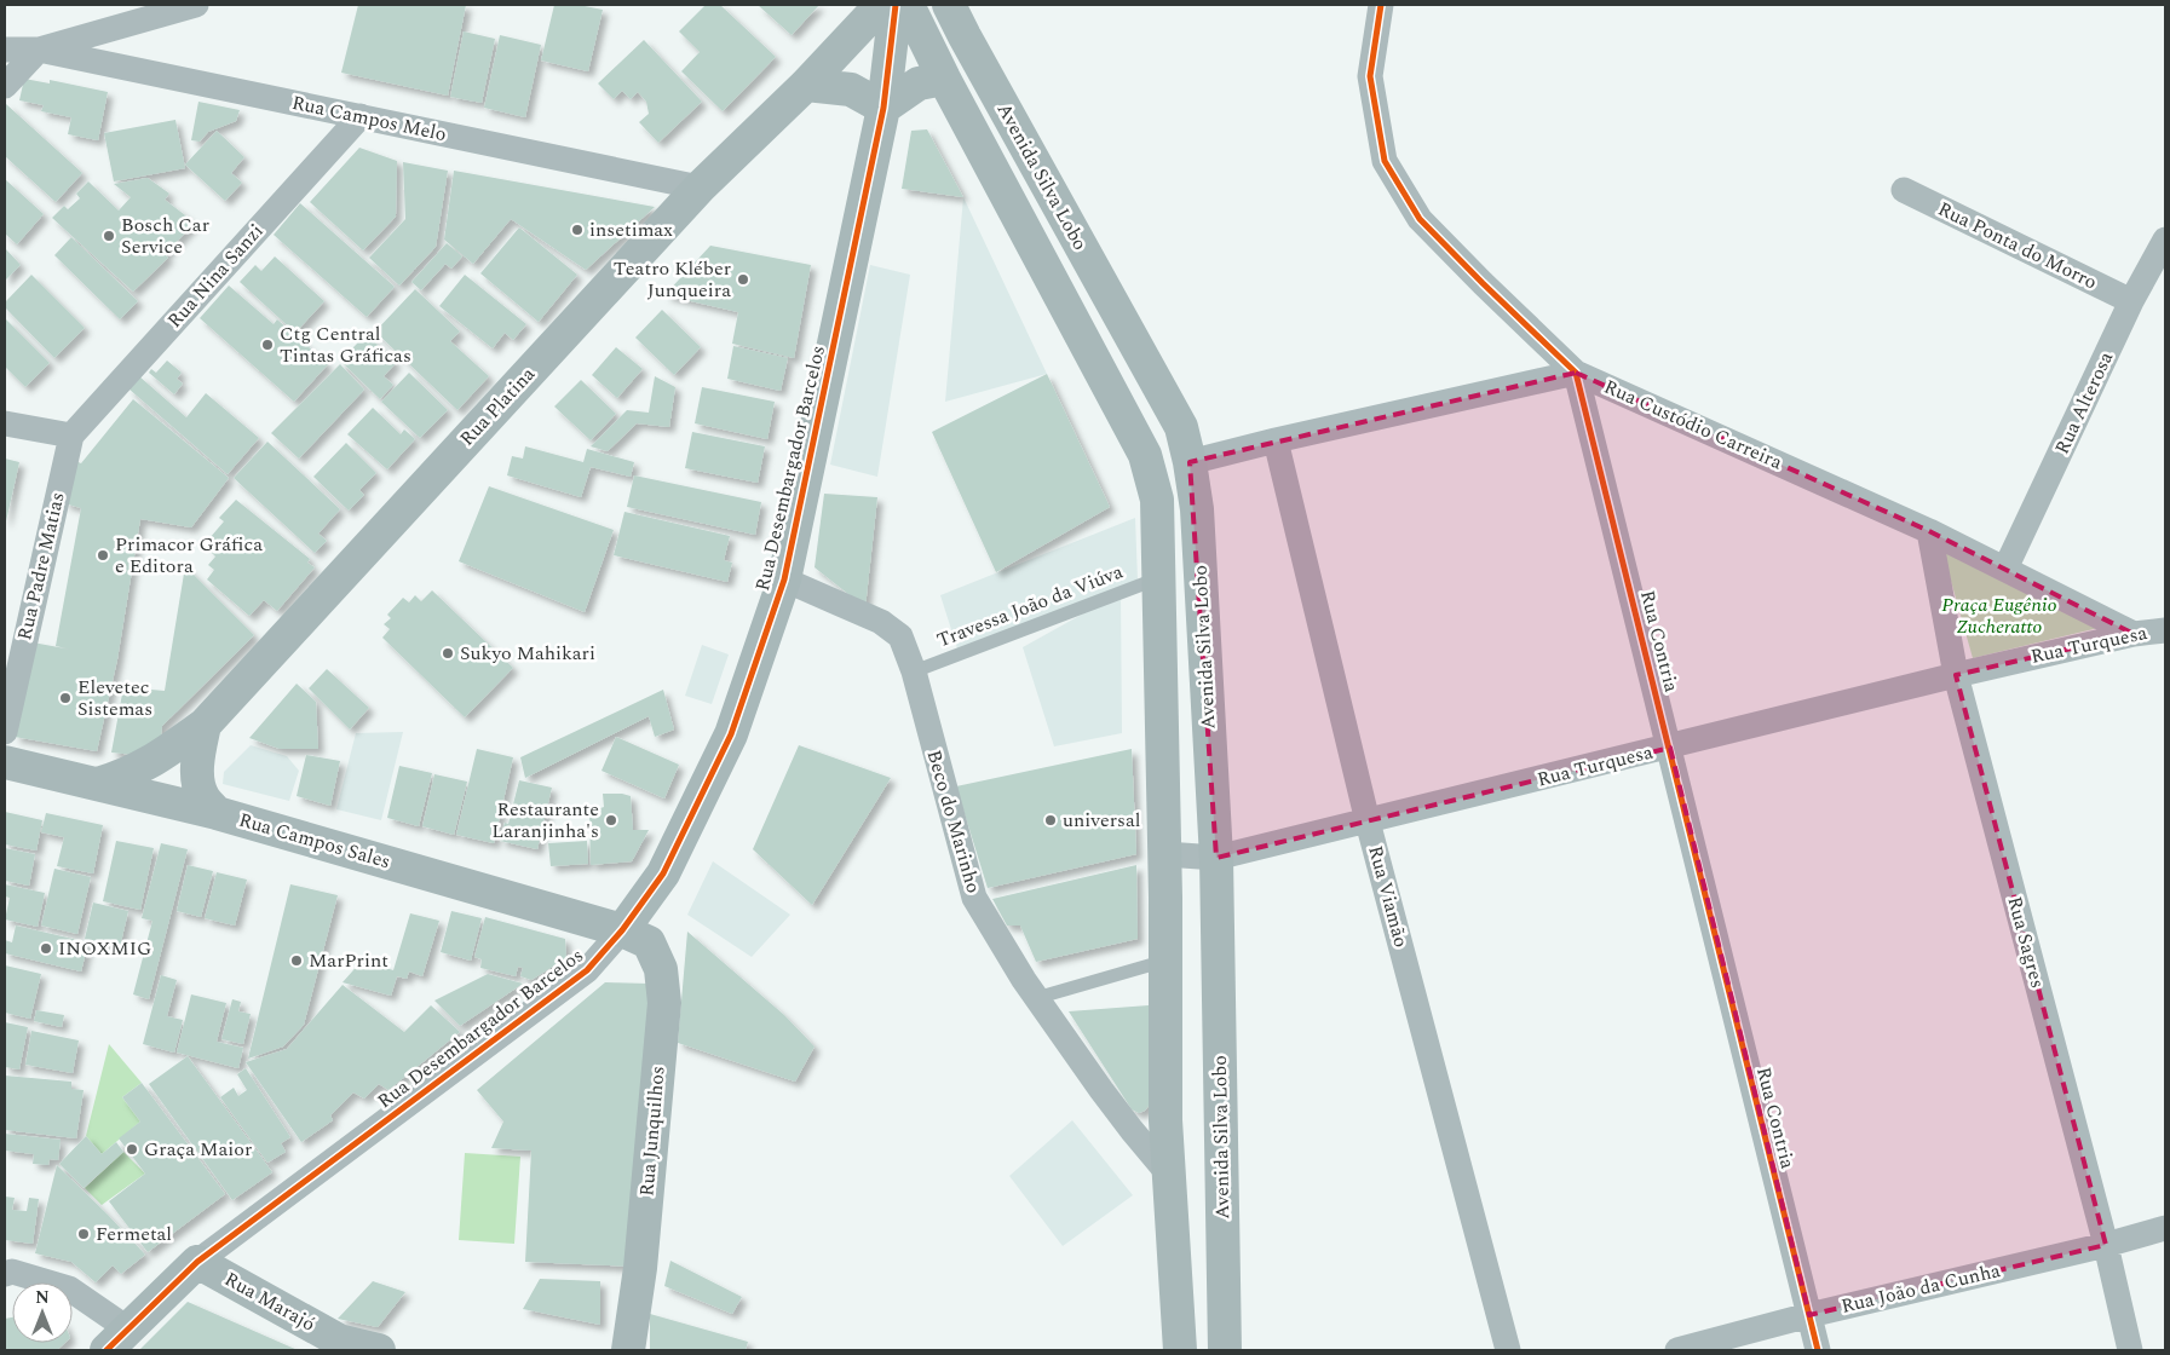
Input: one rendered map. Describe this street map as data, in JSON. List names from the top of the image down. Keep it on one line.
{"streets":{"street":["Rua Campos Melo","Avenida Silva Lobo","Rua Ponta do Morro","Rua Nina Sanzi","Rua Alterosa","Rua Platina","Rua Custódio Carreira","Rua Desembargador Barcelos","Rua Padre Matias","Rua Contria","Rua Turquesa","Beco do Marinho","Rua Campos Sales","Rua Viamão","Rua Sagres","Rua Junquilhos","Rua João da Cunha","Rua Marajó"],"lane":["Travessa João da Viúva"]},"crossings":[["Rua Campos Melo","Rua Nina Sanzi"],["Rua Campos Melo","Rua Platina"],["Avenida Silva Lobo","Travessa João da Viúva"],["Avenida Silva Lobo","Rua Turquesa"],["Avenida Silva Lobo","Beco do Marinho"],["Rua Ponta do Morro","Rua Alterosa"],["Rua Nina Sanzi","Rua Padre Matias"],["Rua Alterosa","Rua Custódio Carreira"],["Rua Platina","Rua Campos Sales"],["Rua Custódio Carreira","Rua Contria"],["Rua Custódio Carreira","Rua Turquesa"],["Rua Custódio Carreira","Rua Sagres"],["Rua Desembargador Barcelos","Beco do Marinho"],["Rua Desembargador Barcelos","Rua Campos Sales"],["Rua Desembargador Barcelos","Rua Junquilhos"],["Rua Desembargador Barcelos","Rua Marajó"],["Travessa João da Viúva","Beco do Marinho"],["Rua Contria","Rua Turquesa"],["Rua Contria","Rua João da Cunha"],["Rua Turquesa","Rua Viamão"],["Rua Turquesa","Rua Sagres"],["Rua Campos Sales","Rua Junquilhos"],["Rua Sagres","Rua João da Cunha"]],"parks":["Praça Eugênio Zucheratto"],"places":["insetimax","Bosch Car Service","Teatro Kléber Junqueira","Ctg Central Tintas Gráficas","Primacor Gráfica e Editora","Sukyo Mahikari","Elevetec Sistemas","Restaurante Laranjinha's","universal","INOXMIG","MarPrint","Graça Maior","Fermetal"],"north":"top"}
